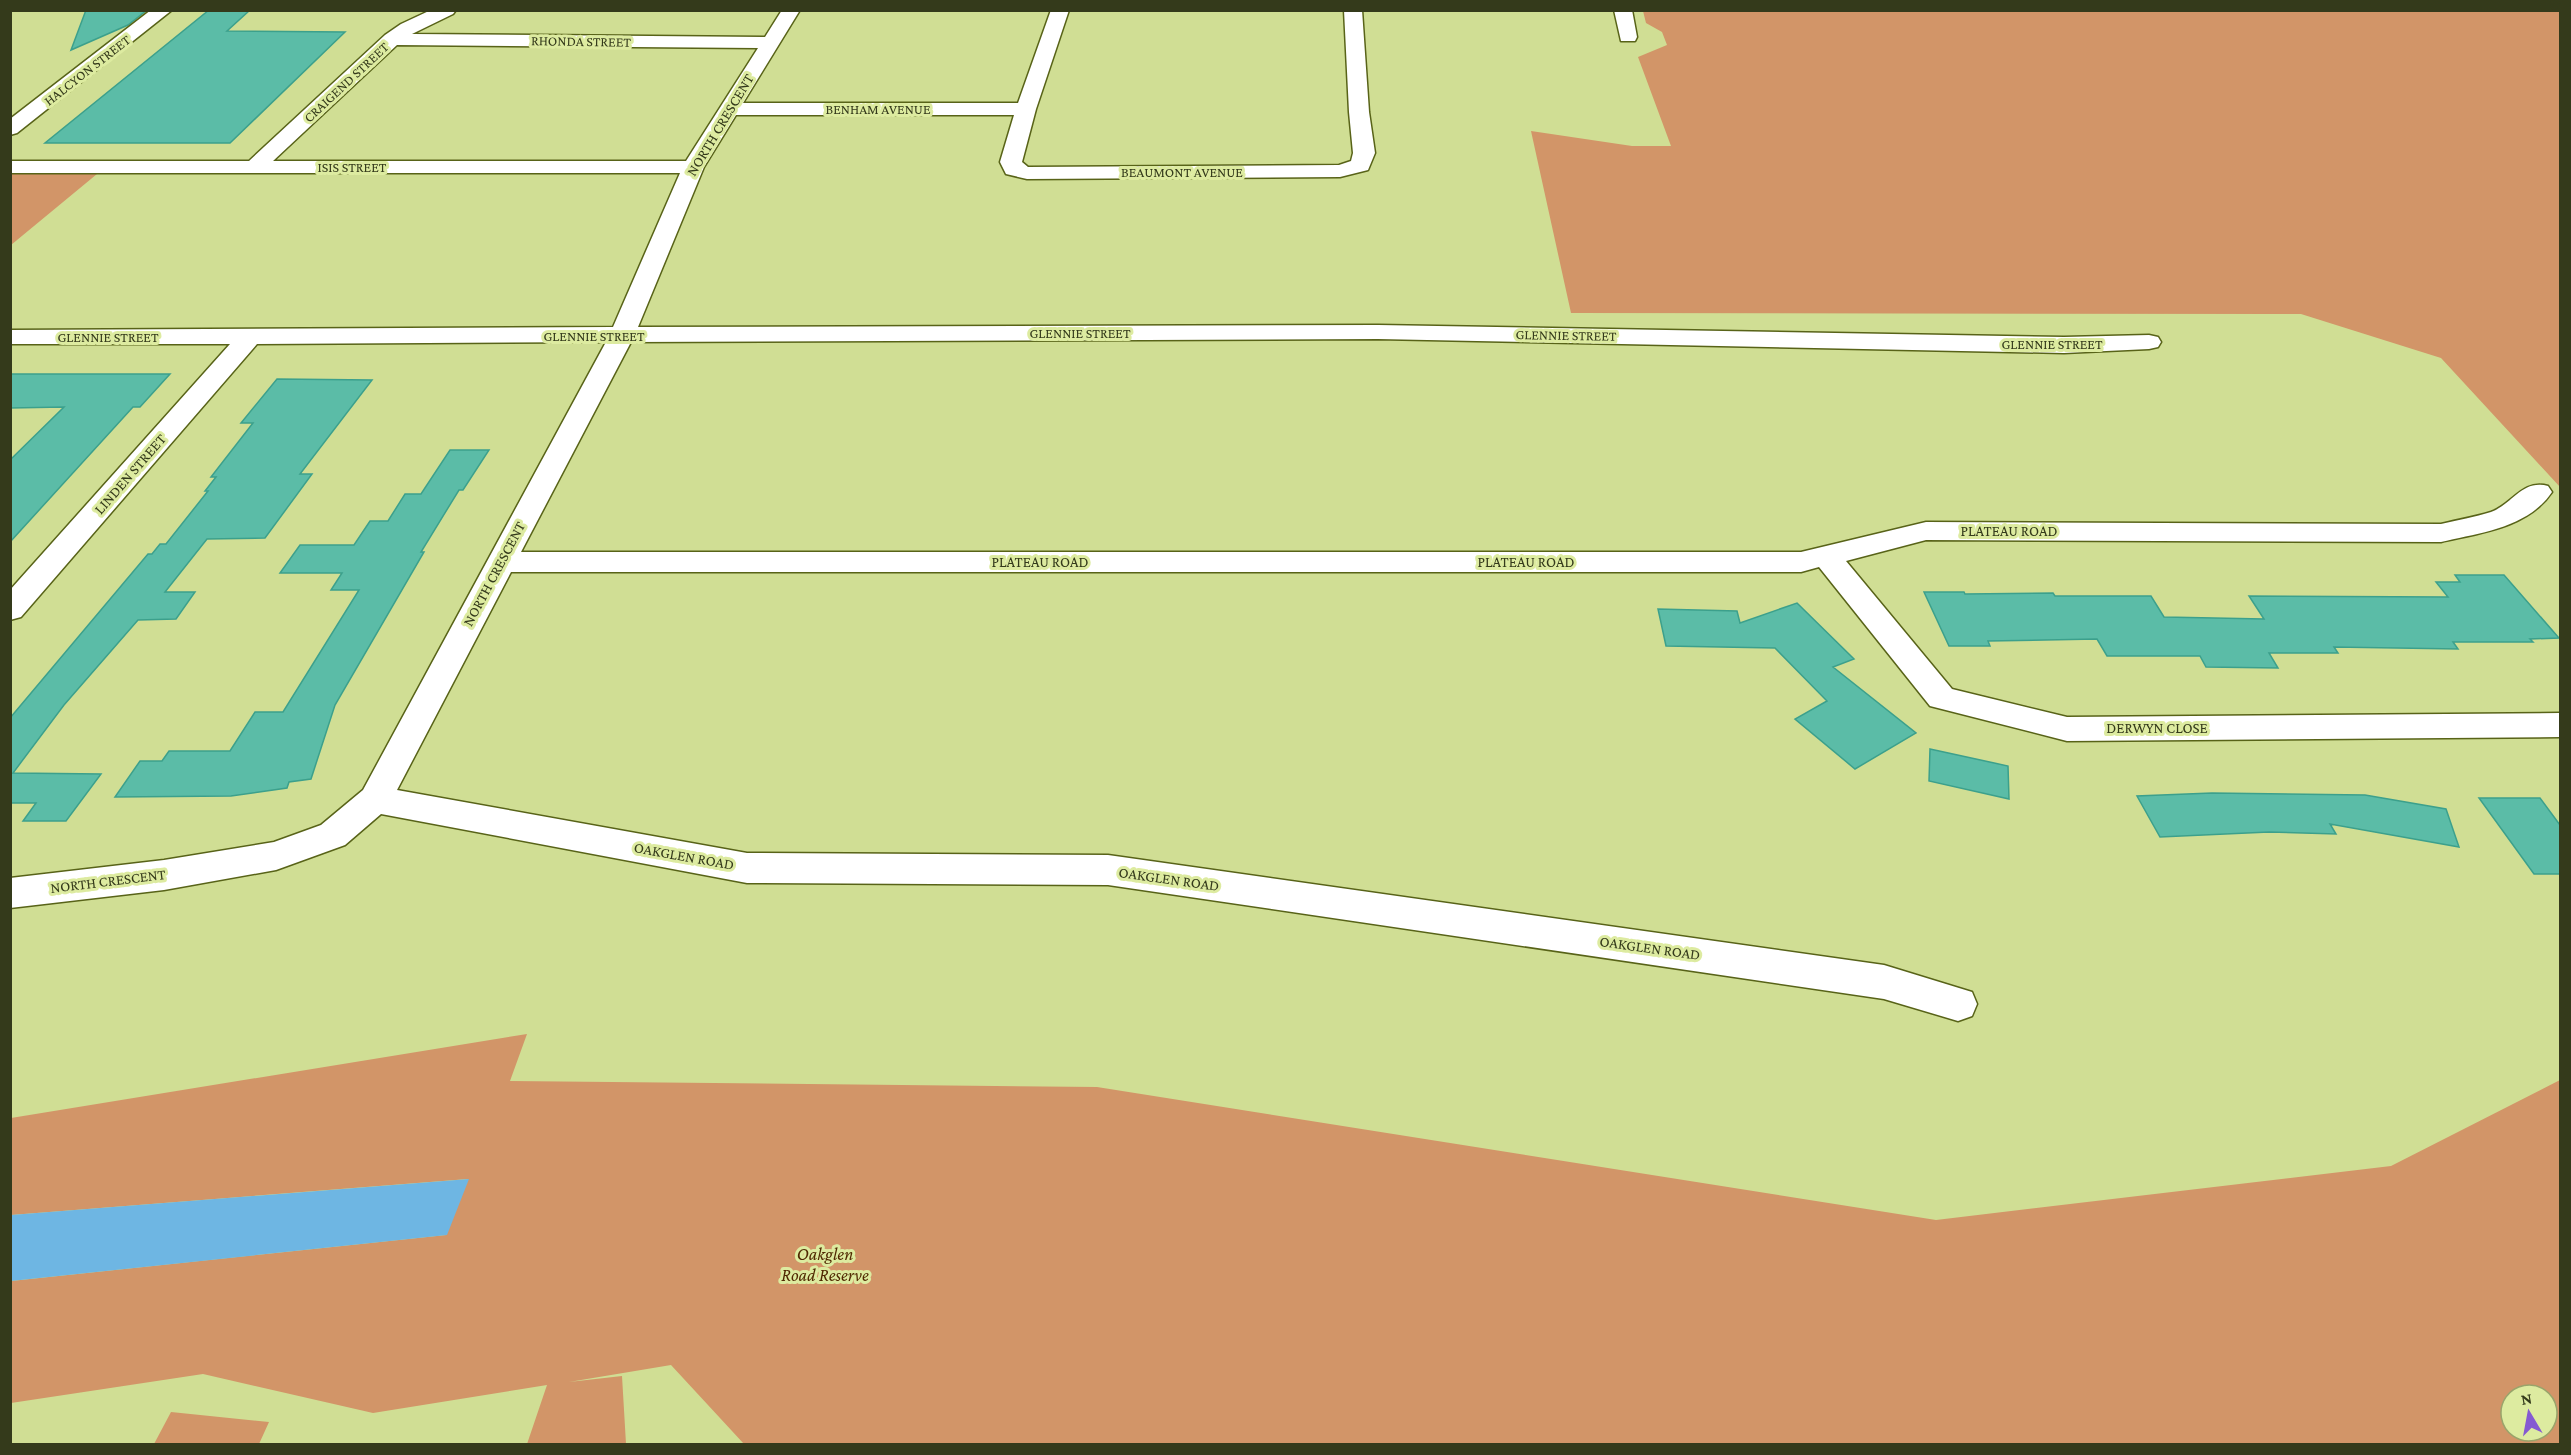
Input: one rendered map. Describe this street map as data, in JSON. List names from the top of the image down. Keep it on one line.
{"streets":{"street":["RHONDA STREET","HALCYON STREET","CRAIGEND STREET","BENHAM AVENUE","NORTH CRESCENT","ISIS STREET","BEAUMONT AVENUE","GLENNIE STREET","LINDEN STREET","PLATEAU ROAD","DERWYN CLOSE","OAKGLEN ROAD"]},"crossings":[["RHONDA STREET","CRAIGEND STREET"],["RHONDA STREET","NORTH CRESCENT"],["CRAIGEND STREET","ISIS STREET"],["BENHAM AVENUE","NORTH CRESCENT"],["BENHAM AVENUE","BEAUMONT AVENUE"],["NORTH CRESCENT","ISIS STREET"],["NORTH CRESCENT","GLENNIE STREET"],["NORTH CRESCENT","PLATEAU ROAD"],["NORTH CRESCENT","OAKGLEN ROAD"],["GLENNIE STREET","LINDEN STREET"],["PLATEAU ROAD","DERWYN CLOSE"]],"parks":["Oakglen Road Reserve"],"north":"top"}
